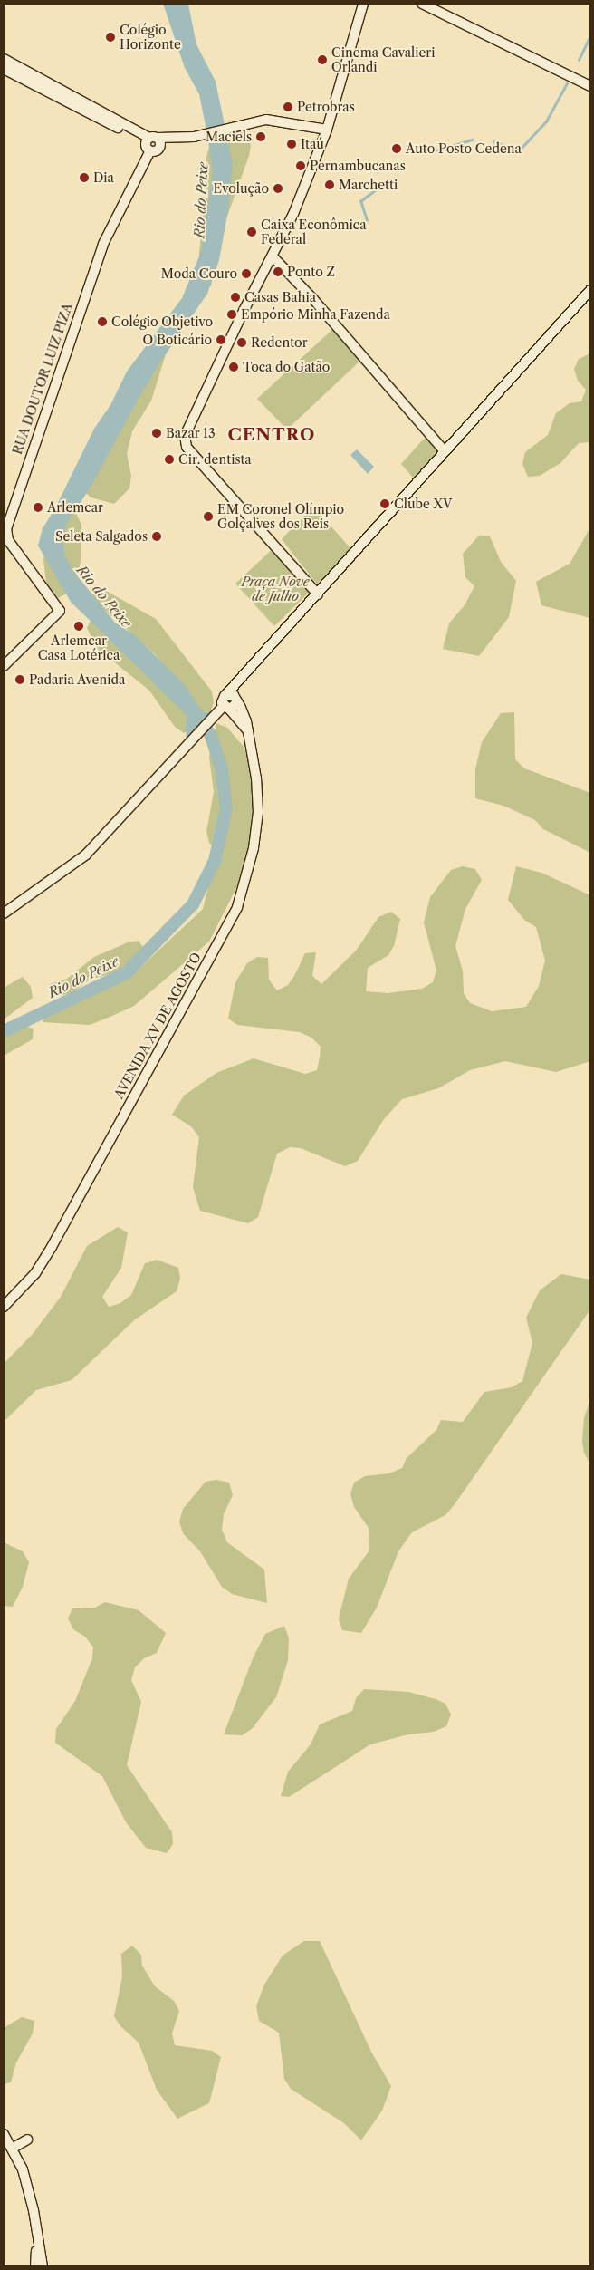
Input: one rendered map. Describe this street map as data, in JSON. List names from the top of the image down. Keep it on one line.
{"streets":{"street":["RUA DOUTOR LUIZ PIZA","AVENIDA XV DE AGOSTO"]},"districts":["CENTRO"],"water":["Rio do Peixe"],"parks":["Praça Nove de Julho"],"places":["Colégio Horizonte","Cinema Cavalieri Orlandi","Petrobras","Maciels","Itaú","Auto Posto Cedena","Pernambucanas","Dia","Marchetti","Evolução","Caixa Econômica Federal","Ponto Z","Moda Couro","Casas Bahia","Empório Minha Fazenda","Colégio Objetivo","O Boticário","Redentor","Toca do Gatão","Bazar 13","Cir. dentista","Clube XV","Arlemcar","EM Coronel Olímpio Golçalves dos Reis","Seleta Salgados","Arlemcar Casa Lotérica","Padaria Avenida"]}
